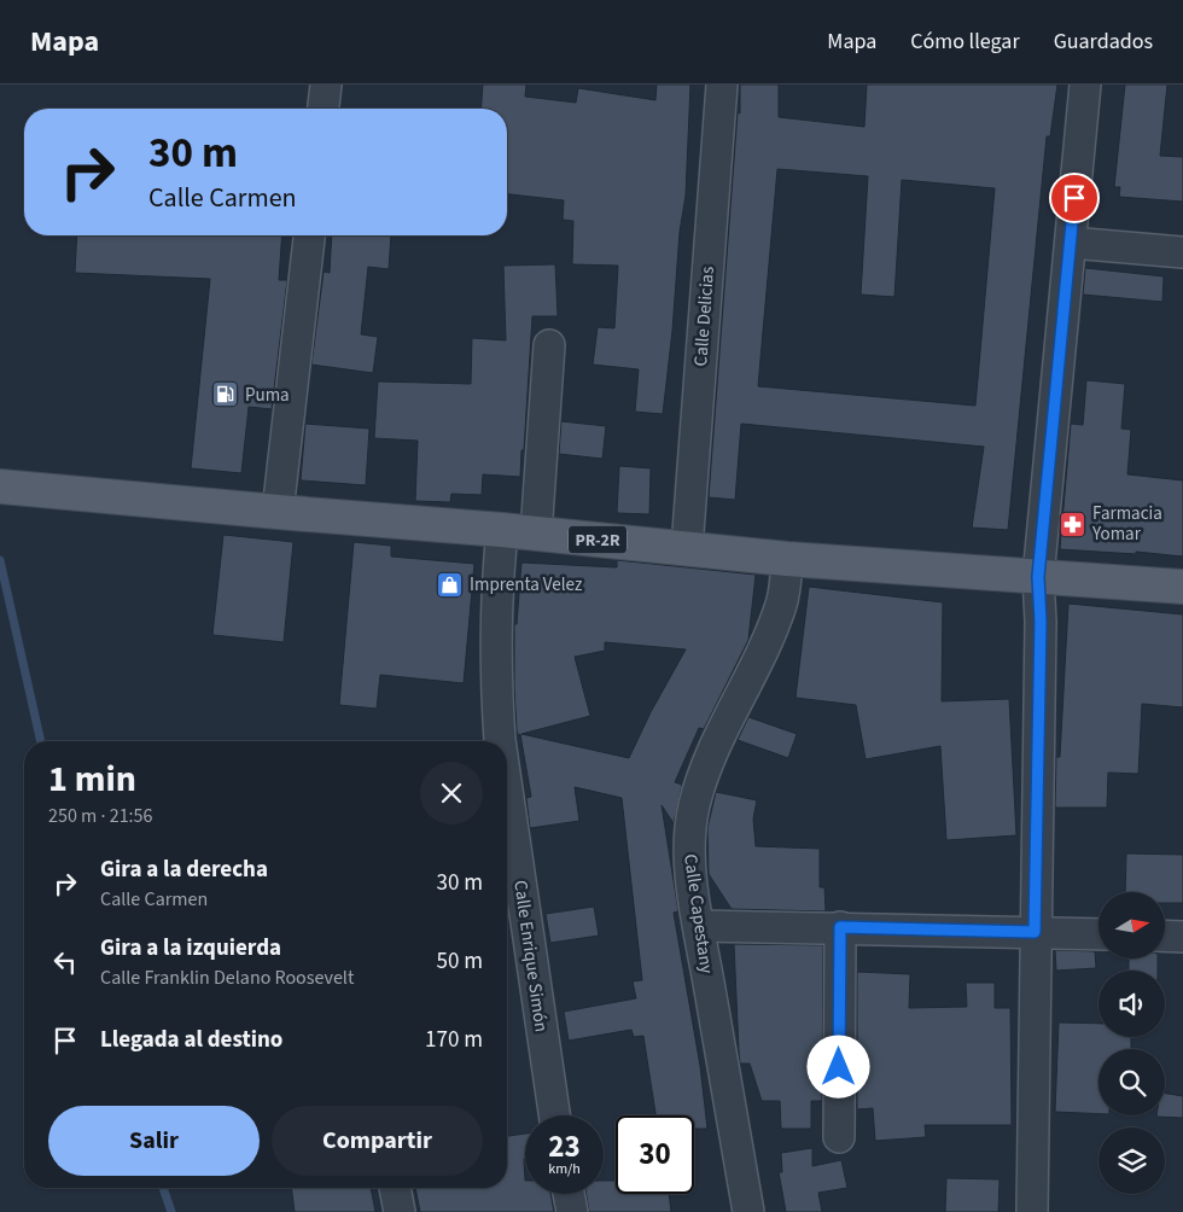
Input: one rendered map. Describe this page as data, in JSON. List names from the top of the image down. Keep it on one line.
{"streets":{"main road":["PR-2R"],"street":["Calle Delicias","Calle Capestany","Calle Enrique Simón"]},"crossings":[["Calle Delicias","PR-2R"],["PR-2R","Calle Capestany"],["PR-2R","Calle Enrique Simón"]],"places":{"fuel station":["Puma"],"pharmacy":["Farmacia Yomar"],"shop":["Imprenta Velez"]},"north":"right","page":{"header":"Mapa","nav":["Mapa","Cómo llegar","Guardados"],"turn":["30 m","Calle Carmen"],"heading":["1 min","250 m · 21:56"],"list":[{"name":"Gira a la derecha","note":"Calle Carmen","value":"30 m"},{"name":"Gira a la izquierda","note":"Calle Franklin Delano Roosevelt","value":"50 m"},{"name":"Llegada al destino","value":"170 m"}],"buttons":["Salir","Compartir"],"speed":"23 km/h","limit":"30"}}
